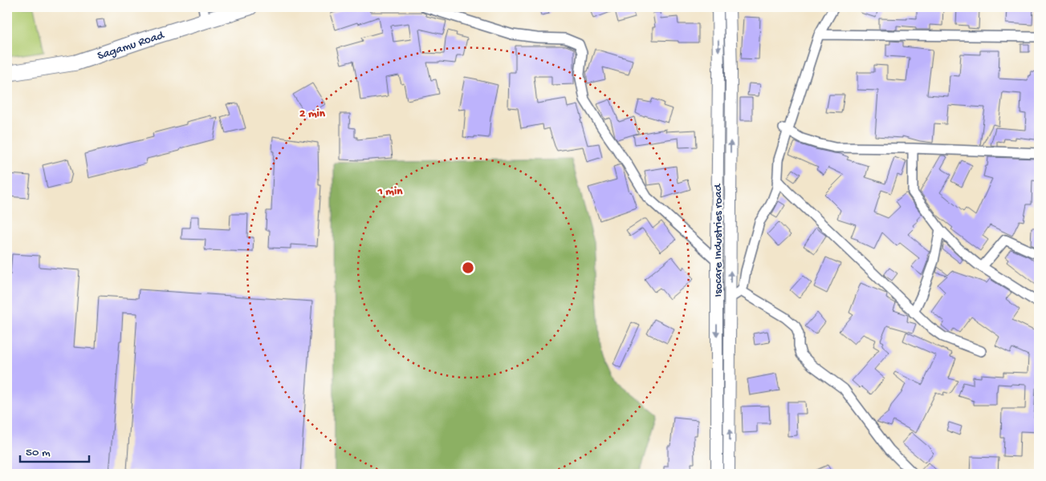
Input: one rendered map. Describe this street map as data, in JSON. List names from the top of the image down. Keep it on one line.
{"streets":{"highway":["Sagamu Road"],"street":["Isocare Industries road"]},"scale_bar":"50 m","rings":["2 min","1 min"]}
